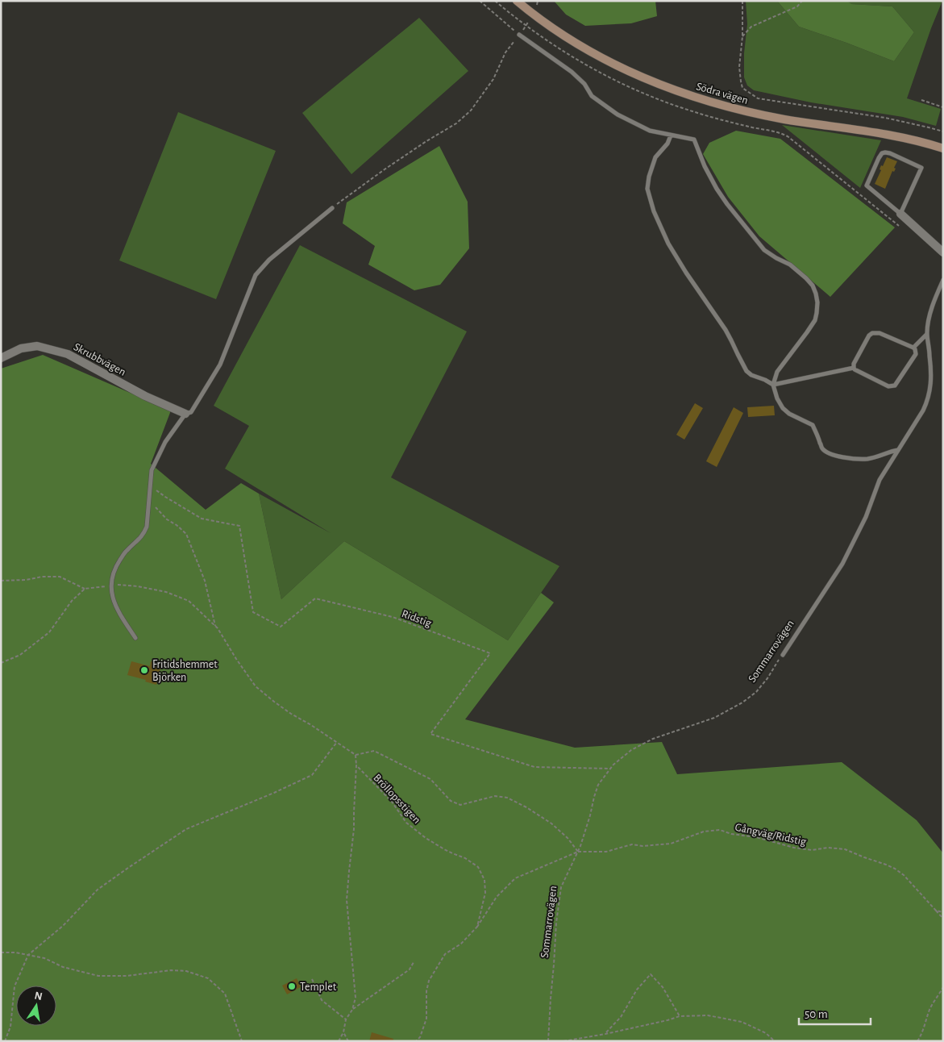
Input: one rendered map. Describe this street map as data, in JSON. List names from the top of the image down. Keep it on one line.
{"streets":{"main road":["Södra vägen"],"street":["Skrubbvägen"],"lane":["Sommarrovägen"],"path":["Ridstig","Bröllopsstigen","Gångväg/Ridstig"]},"crossings":[["Ridstig","Sommarrovägen"],["Sommarrovägen","Gångväg/Ridstig"]],"places":["Fritidshemmet Björken","Templet"],"scale_bar":"50 m","north":"top"}
